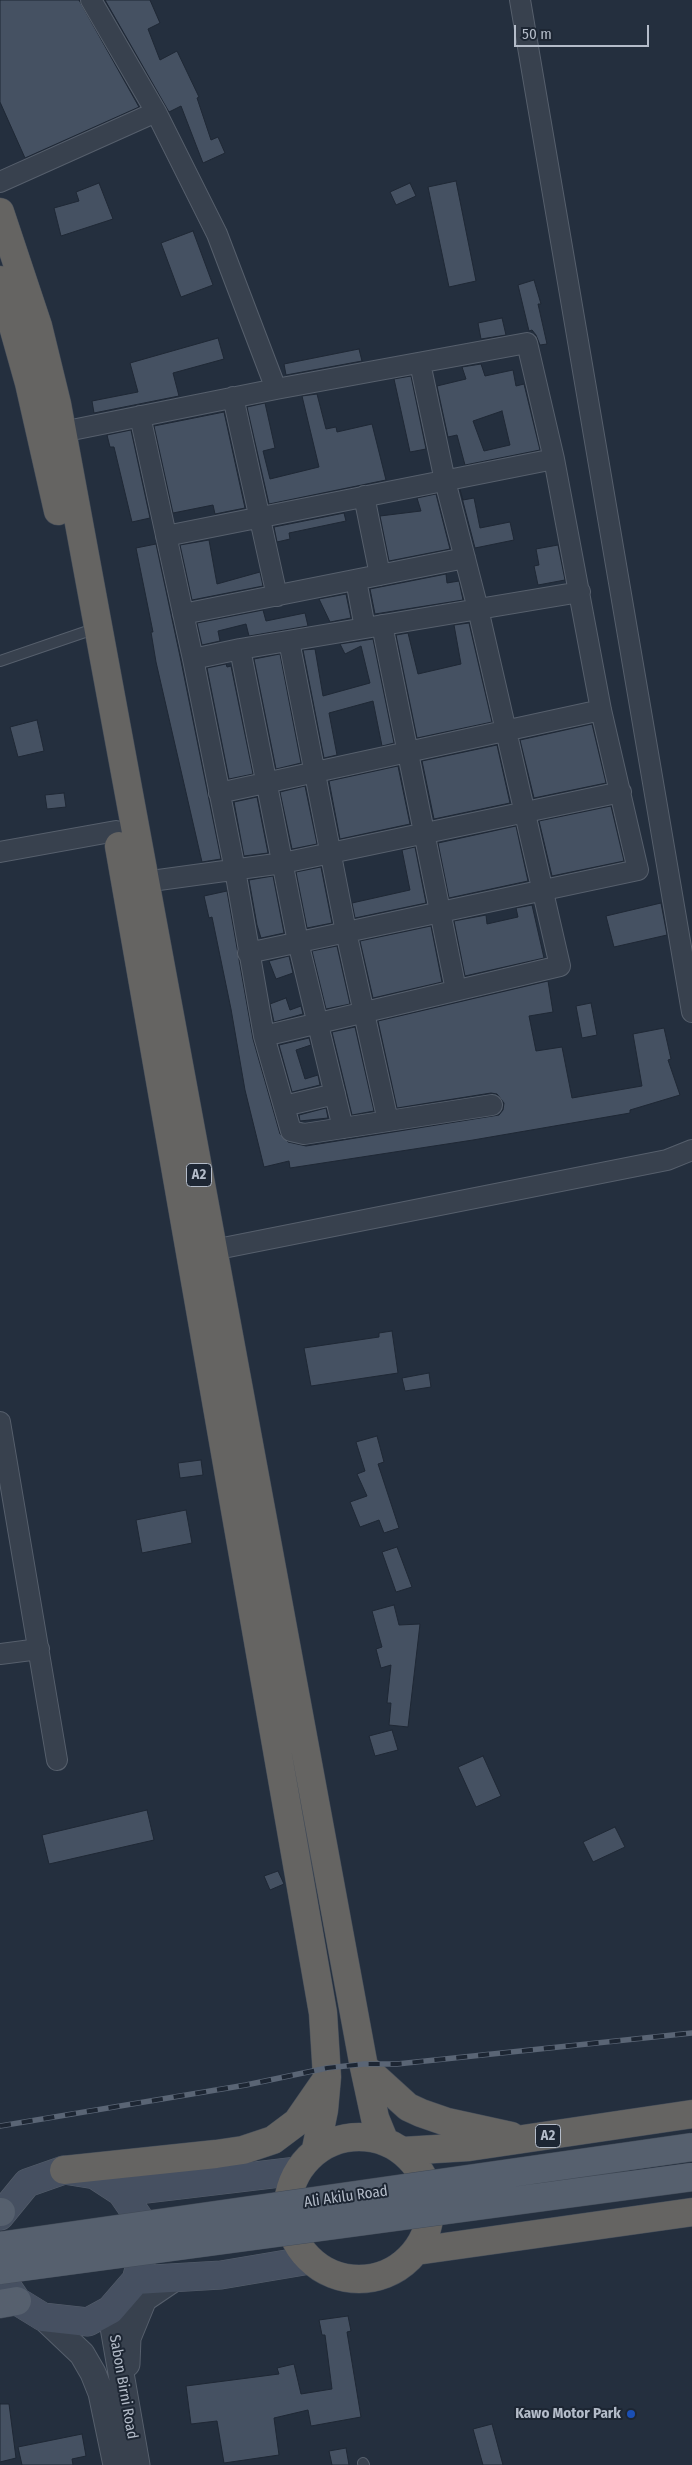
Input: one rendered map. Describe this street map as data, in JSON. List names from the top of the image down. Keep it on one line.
{"streets":{"highway":["A2"],"main road":["Ali Akilu Road"],"street":["Sabon Birni Road"]},"places":["Kawo Motor Park"],"scale_bar":"50 m"}
